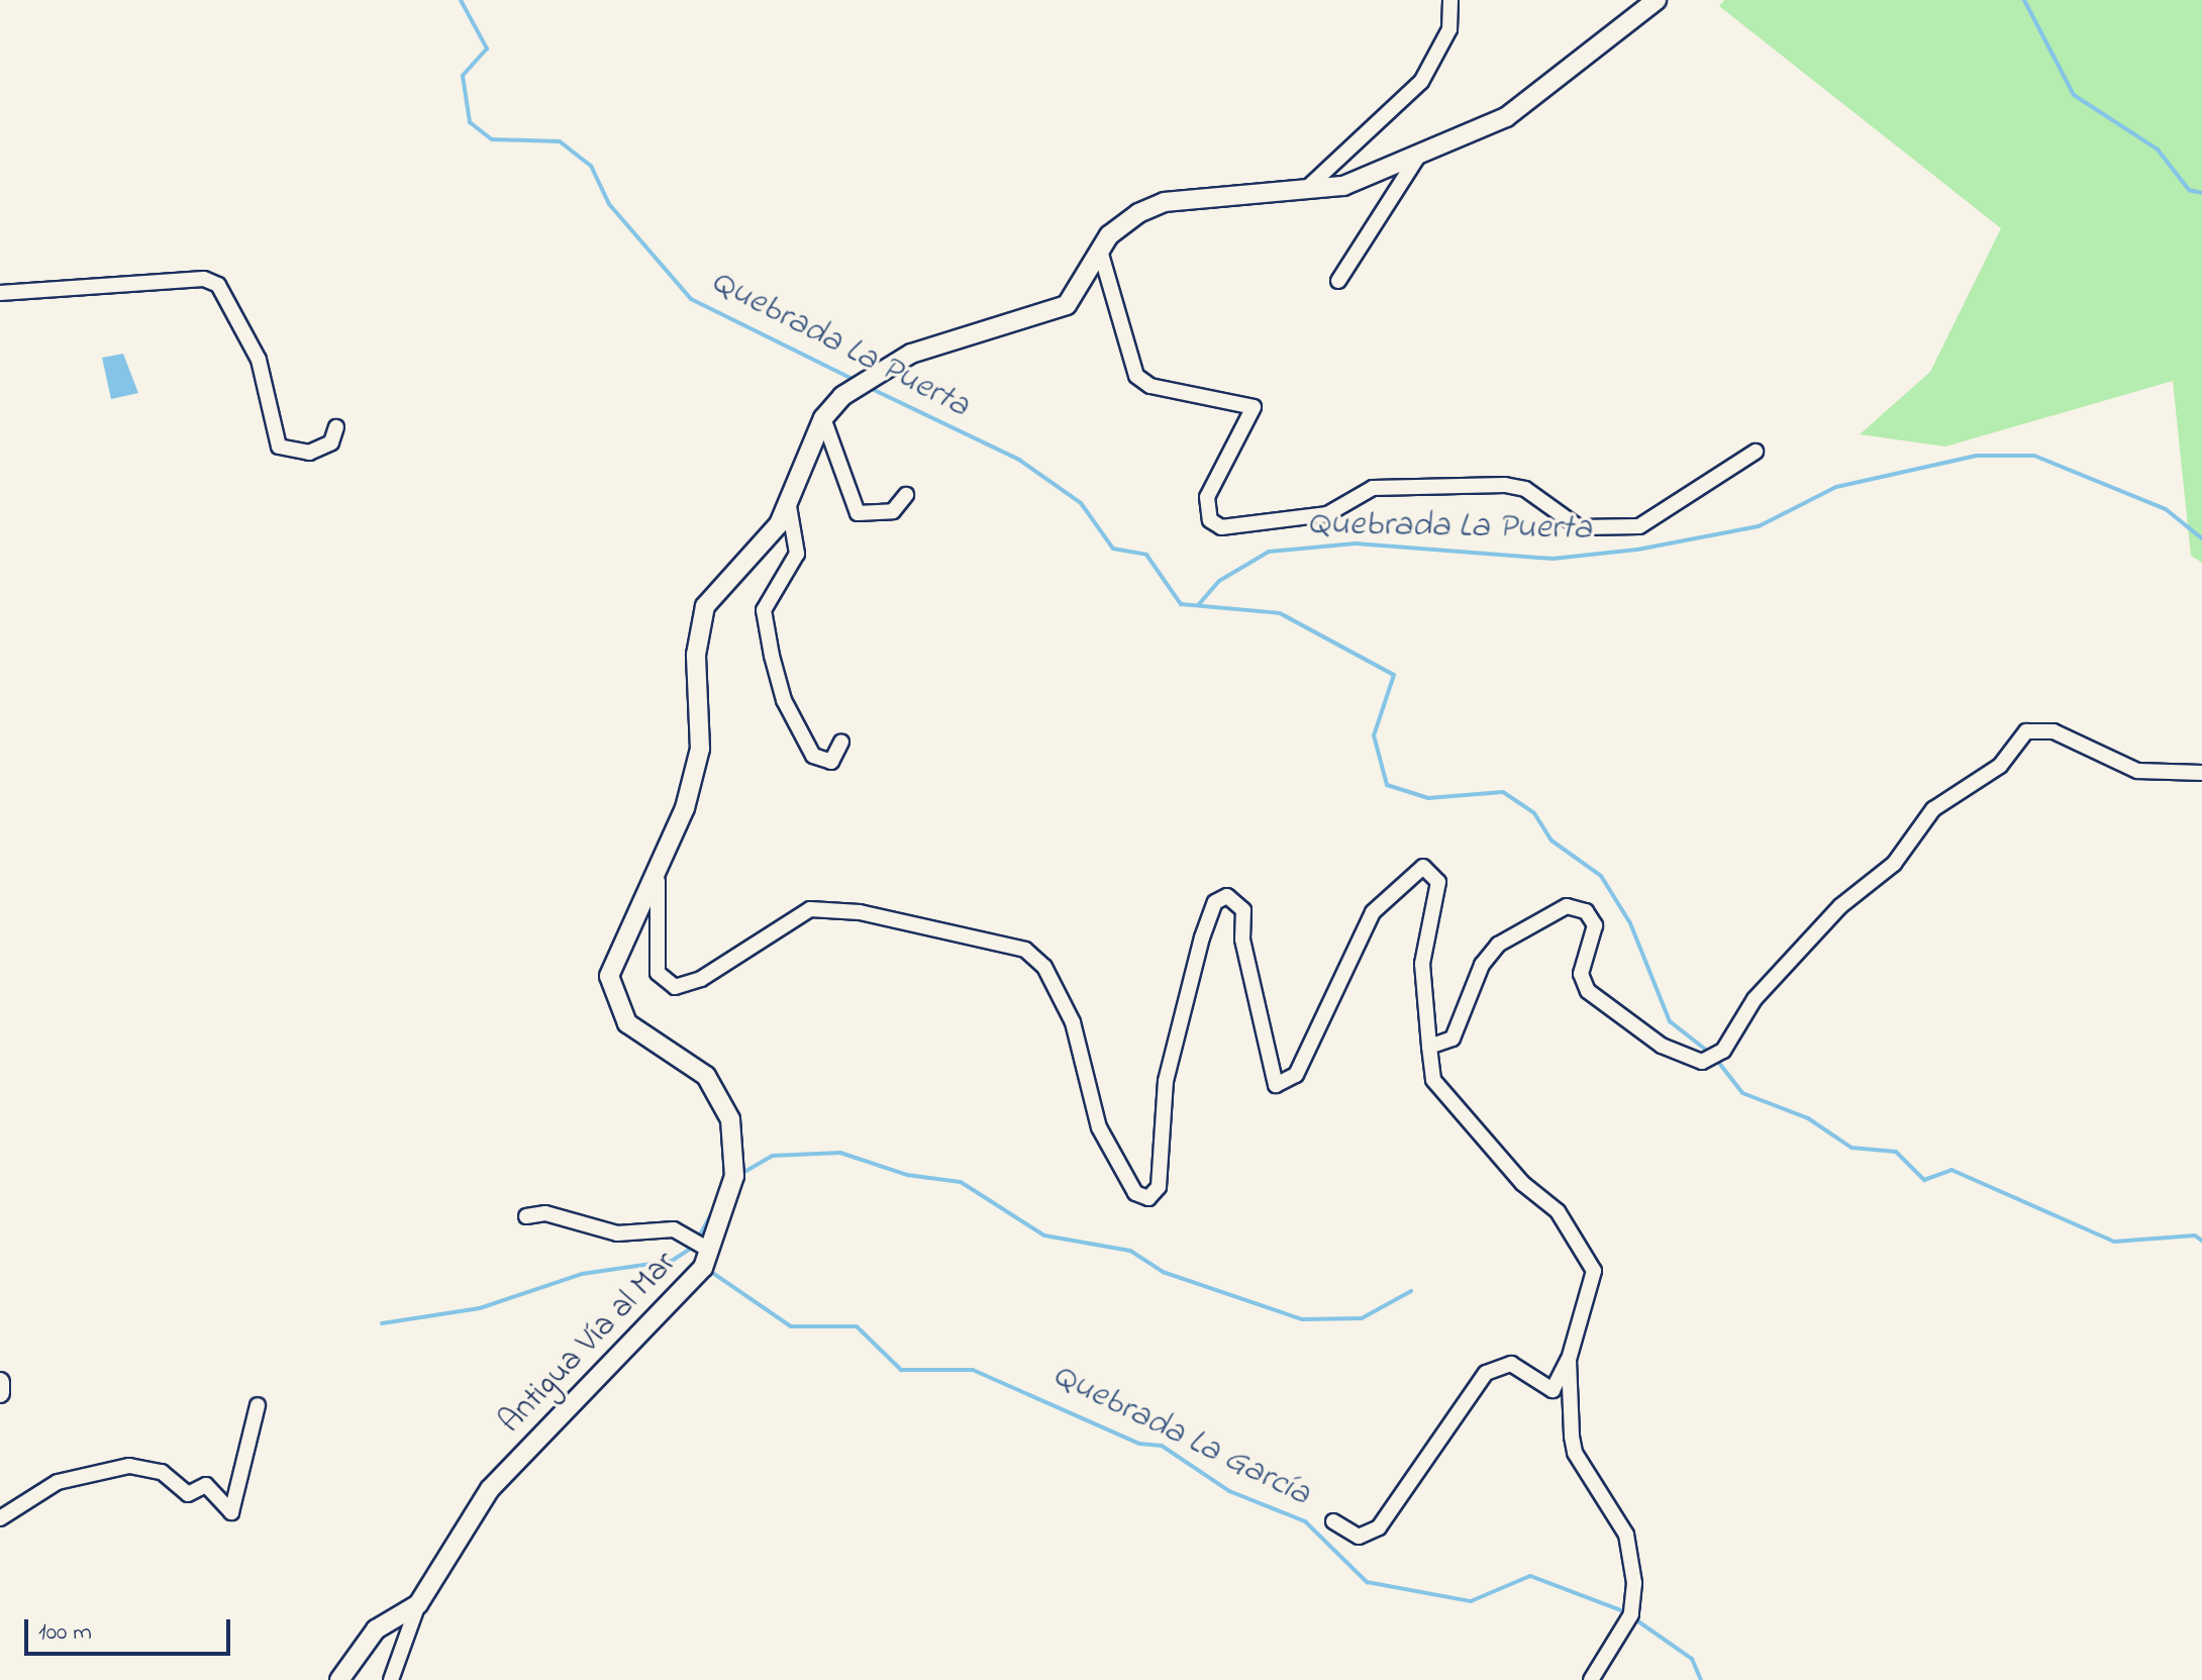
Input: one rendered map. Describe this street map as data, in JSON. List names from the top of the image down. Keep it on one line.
{"streets":{"main road":["Antigua Vía al Mar"]},"water":["Quebrada La Puerta","Quebrada La García"],"scale_bar":"100 m"}
